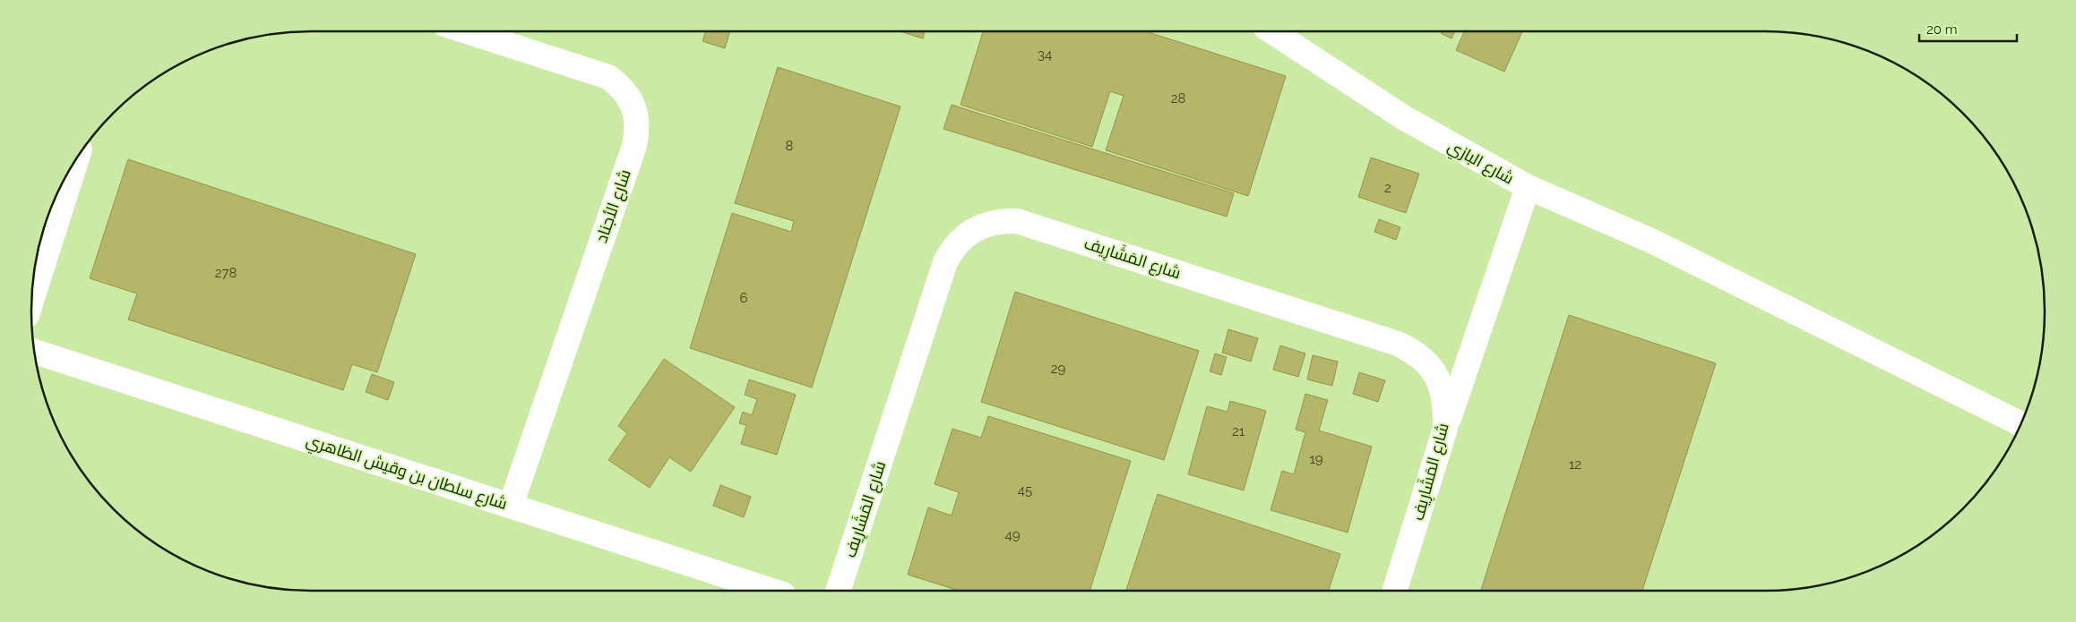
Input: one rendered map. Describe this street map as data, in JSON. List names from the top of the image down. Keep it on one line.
{"streets":{"street":["شارع البازي","شارع الأجناد","شارع المَشَارِيف","شارع سلطان بن وقيش الظاهري"]},"crossings":[["شارع البازي","شارع المَشَارِيف"],["شارع الأجناد","شارع سلطان بن وقيش الظاهري"]],"house_numbers":["34","28","8","2","278","6","29","21","19","12","45","49"],"scale_bar":"20 m"}
